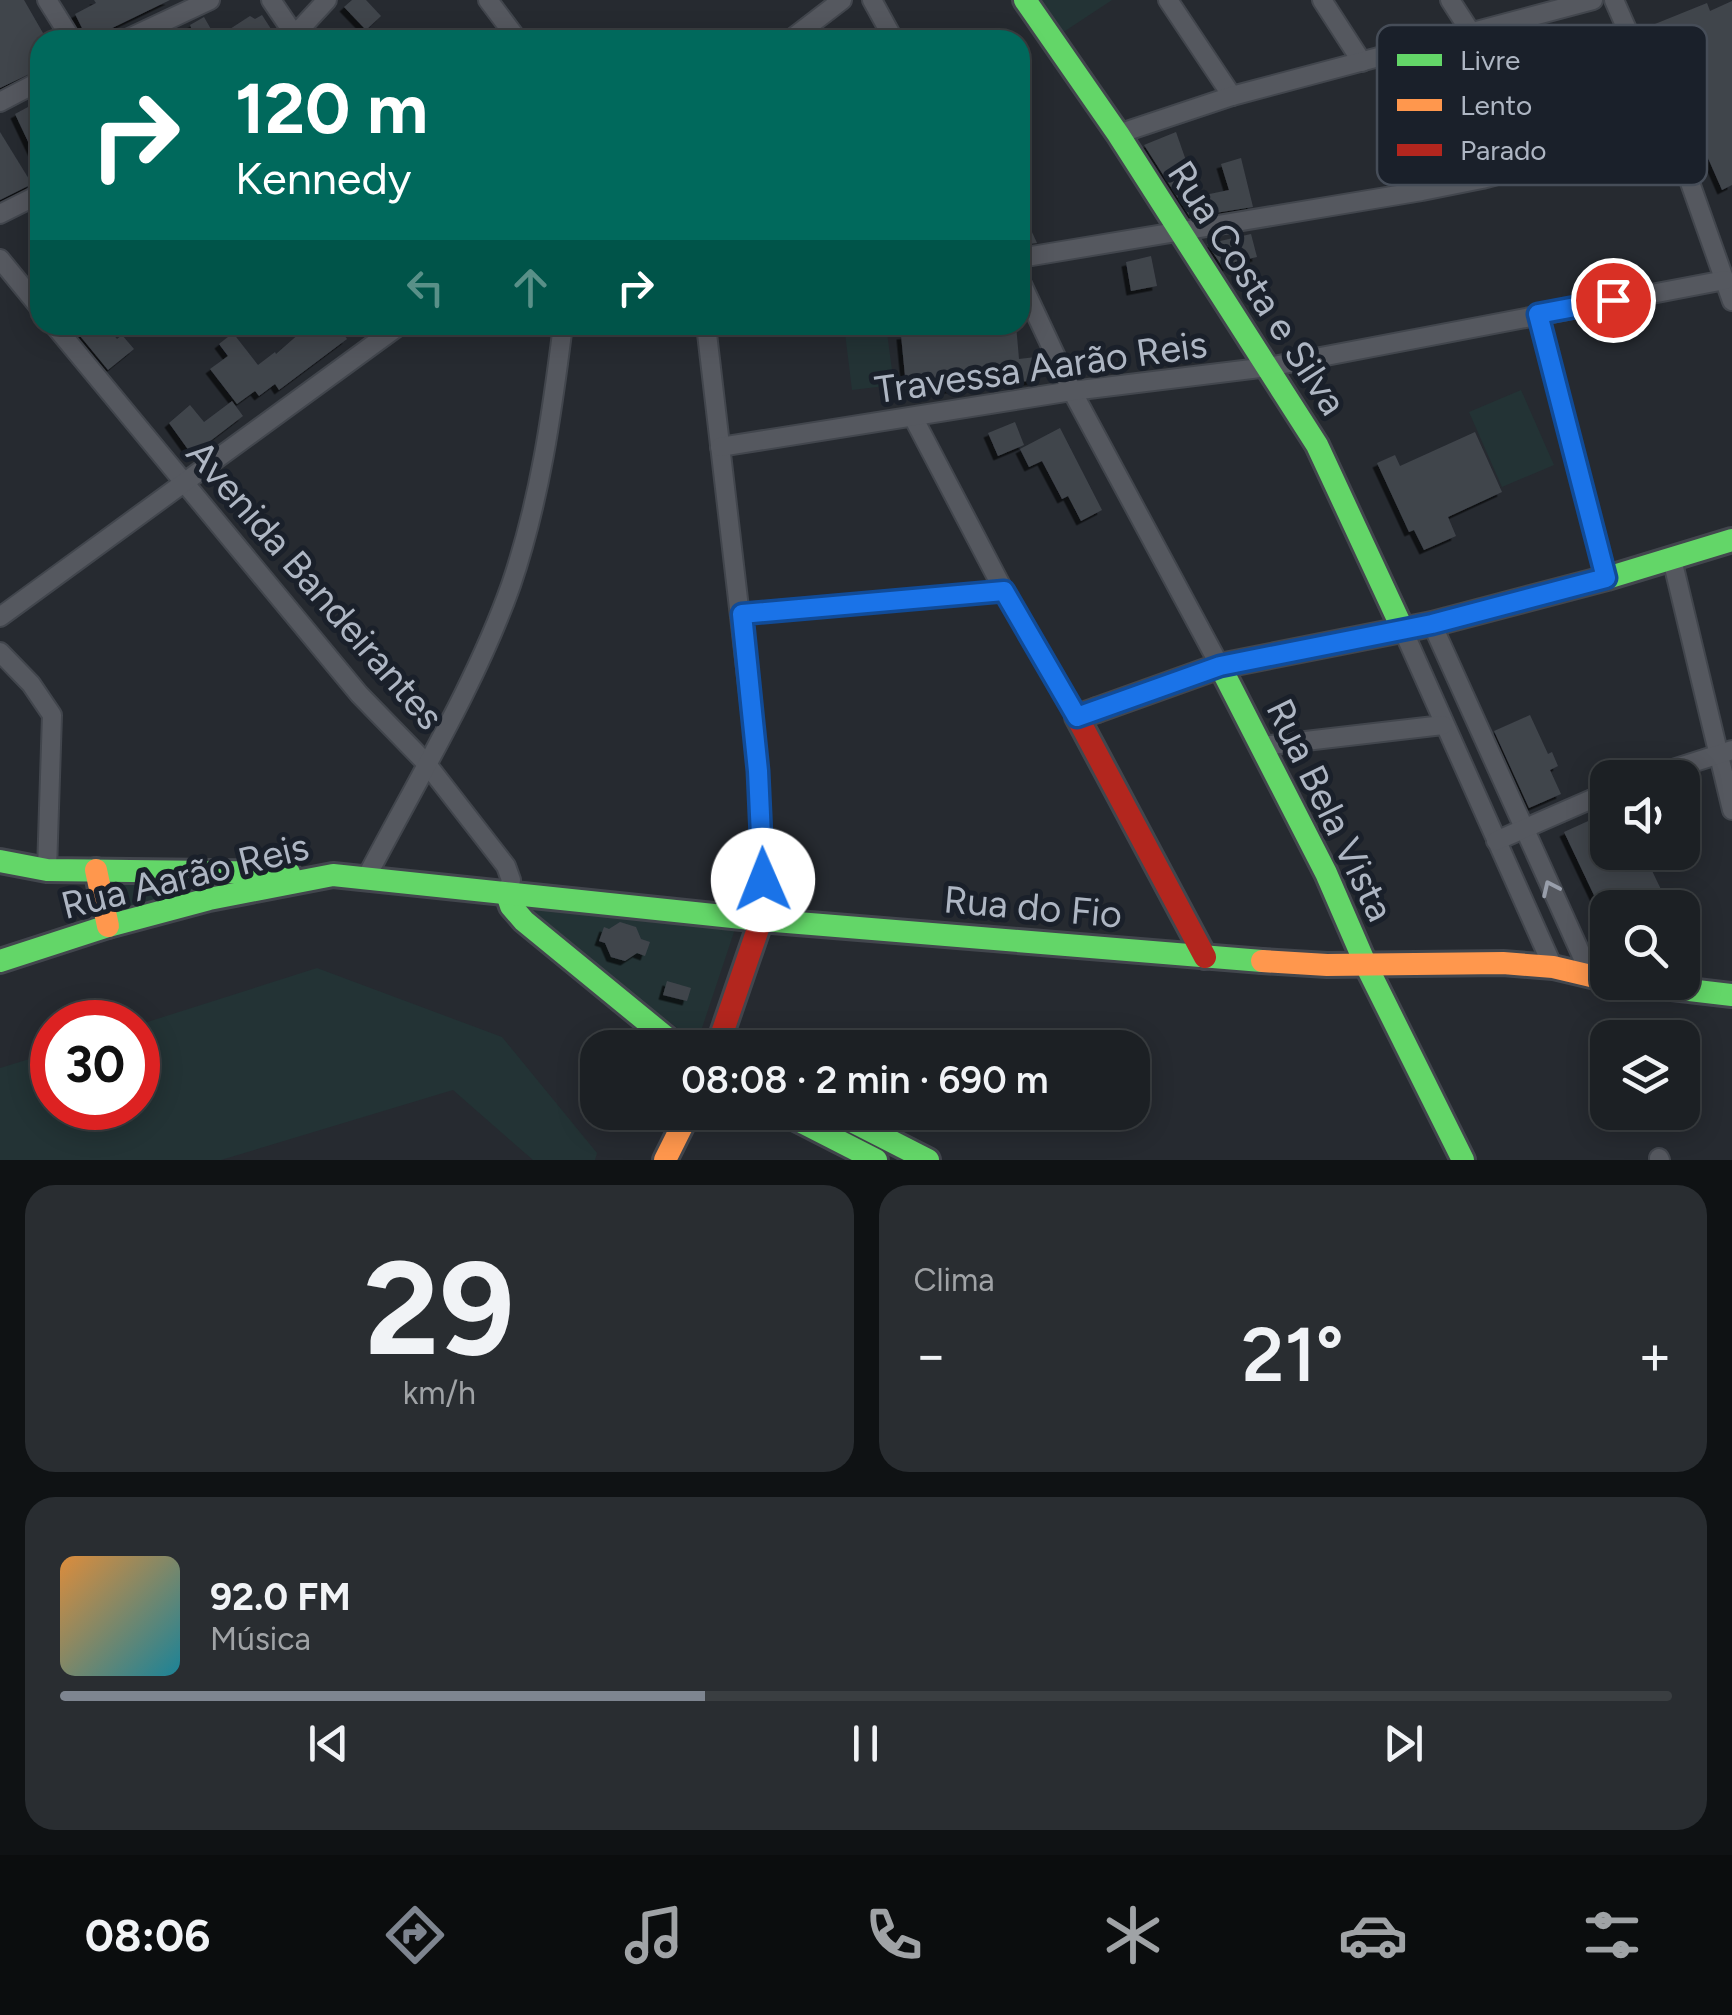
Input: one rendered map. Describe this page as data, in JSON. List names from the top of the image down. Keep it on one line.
{"streets":{"street":["Rua Costa e Silva","Travessa Aarão Reis","Avenida Bandeirantes","Rua Bela Vista","Rua Aarão Reis","Rua do Fio"]},"crossings":[["Rua Costa e Silva","Travessa Aarão Reis"],["Travessa Aarão Reis","Rua Bela Vista"],["Avenida Bandeirantes","Rua Aarão Reis"],["Avenida Bandeirantes","Rua do Fio"],["Rua Bela Vista","Rua do Fio"],["Rua Aarão Reis","Rua do Fio"]],"legend":["Livre","Lento","Parado"],"page":{"turn":["120 m","Kennedy"],"limit":"30","trip":"08:08 · 2 min · 690 m","tile":[["29","km/h"],"Clima"],"heat":["−","21°","+"],"song":["92.0 FM","Música"],"tabs":"08:06"}}
